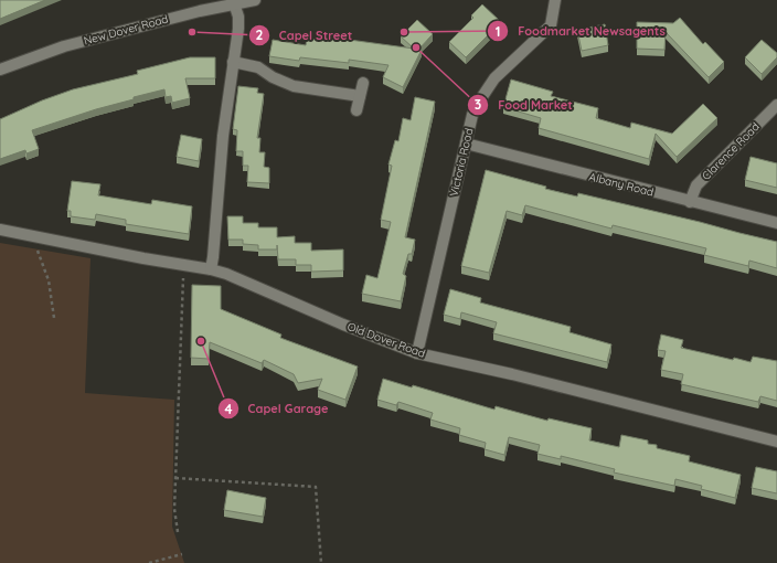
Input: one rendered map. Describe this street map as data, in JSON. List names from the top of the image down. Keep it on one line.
{"streets":{"street":["New Dover Road","Clarence Road","Victoria Road","Albany Road","Old Dover Road"]},"crossings":[["Clarence Road","Albany Road"],["Victoria Road","Albany Road"],["Victoria Road","Old Dover Road"]],"places":["Capel Street","Foodmarket Newsagents","Food Market","Capel Garage"]}
